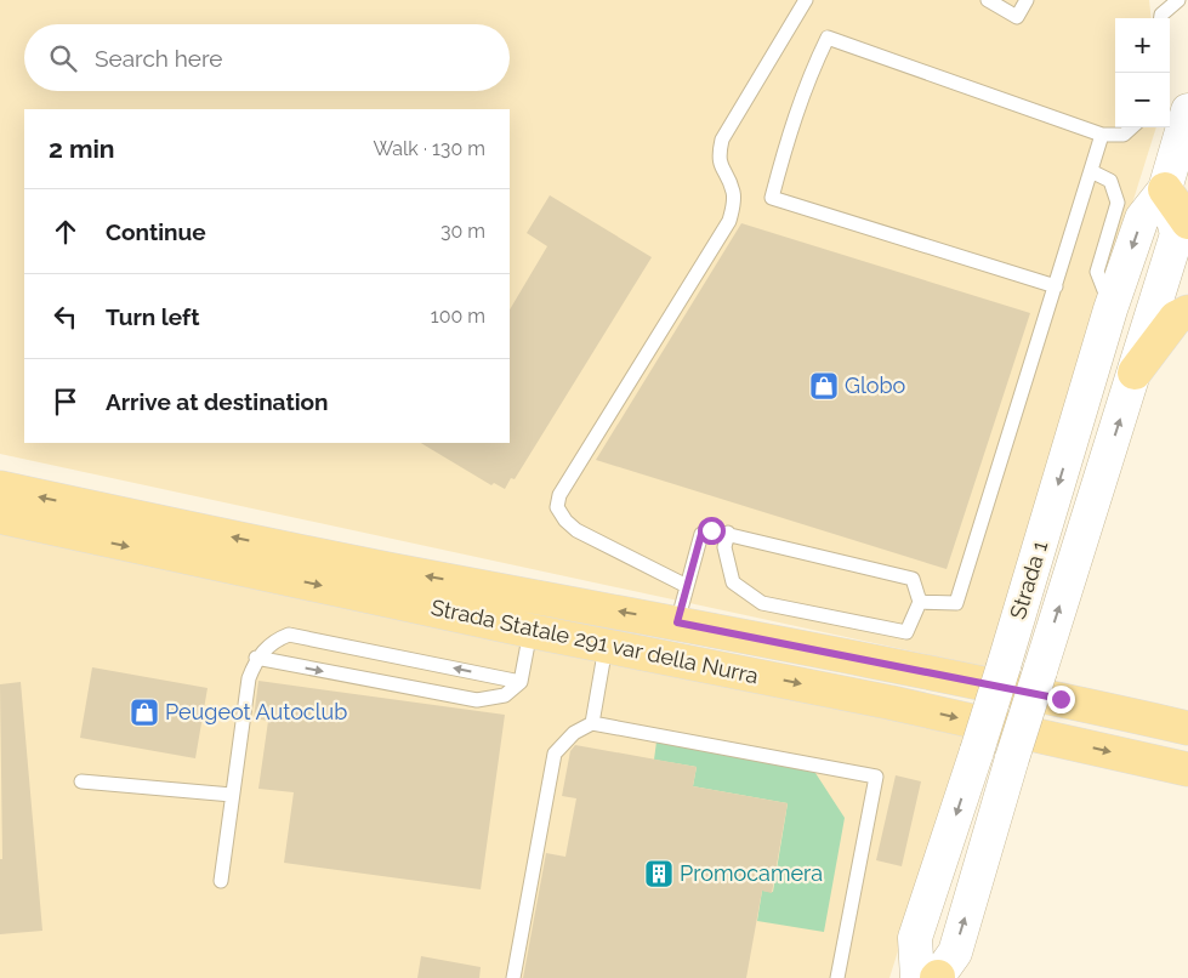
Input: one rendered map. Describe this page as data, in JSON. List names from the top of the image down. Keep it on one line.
{"streets":{"main road":["Strada Statale 291 var della Nurra"],"street":["Strada 1"]},"places":{"shop":["Globo","Peugeot Autoclub"],"building":["Promocamera"]},"page":{"map_buttons":["+","−"],"search":"Search here","heading":["2 min","Walk · 130 m"],"list":[["Continue","30 m"],["Turn left","100 m"],"Arrive at destination"]}}
